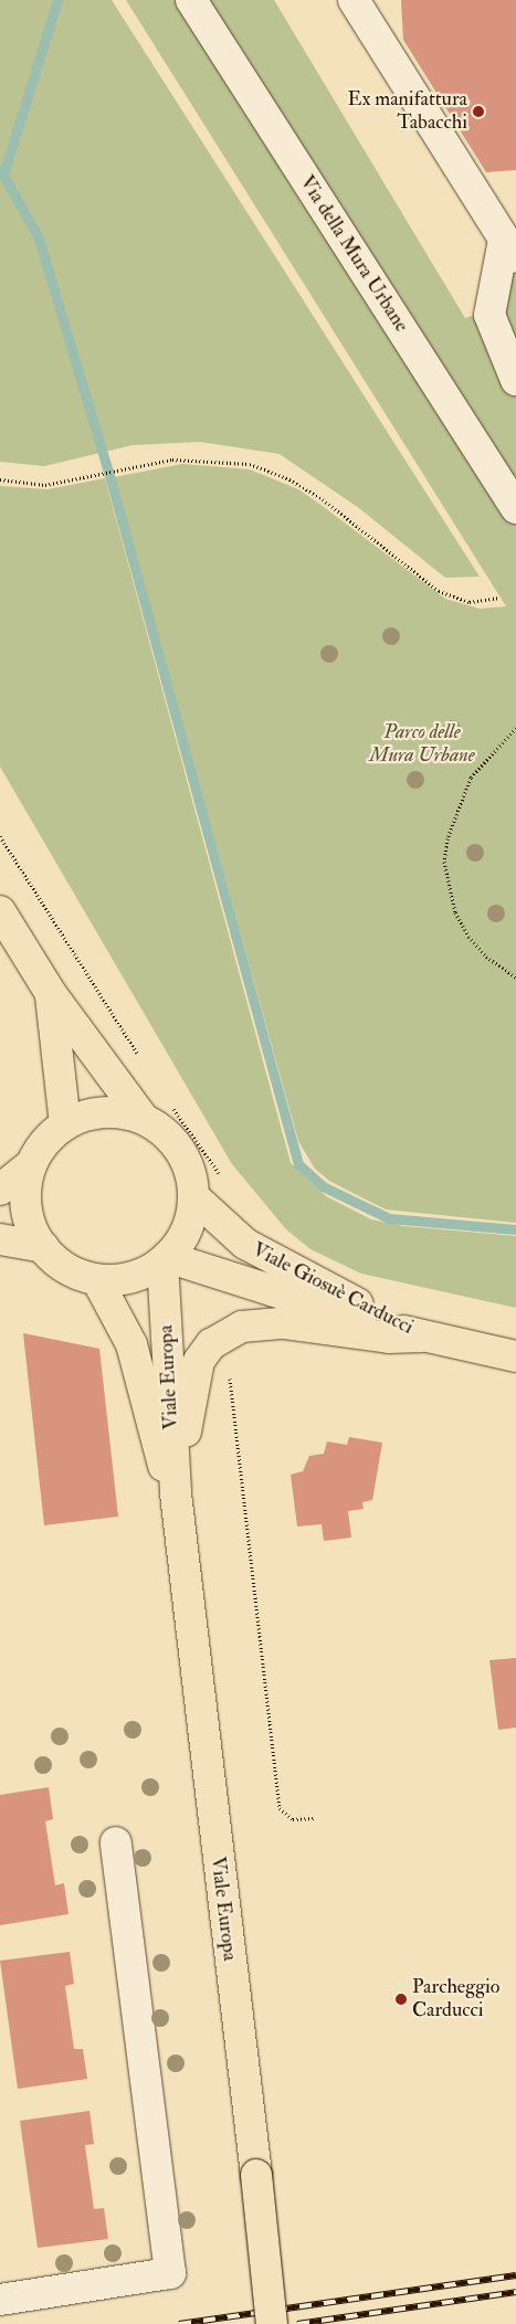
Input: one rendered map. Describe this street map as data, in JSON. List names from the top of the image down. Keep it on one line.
{"streets":{"main road":["Viale Giosuè Carducci","Viale Europa"],"street":["Via della Mura Urbane"]},"crossings":[["Viale Giosuè Carducci","Viale Europa"]],"parks":["Parco delle Mura Urbane"],"places":["Ex manifattura Tabacchi","Parcheggio Carducci"]}
